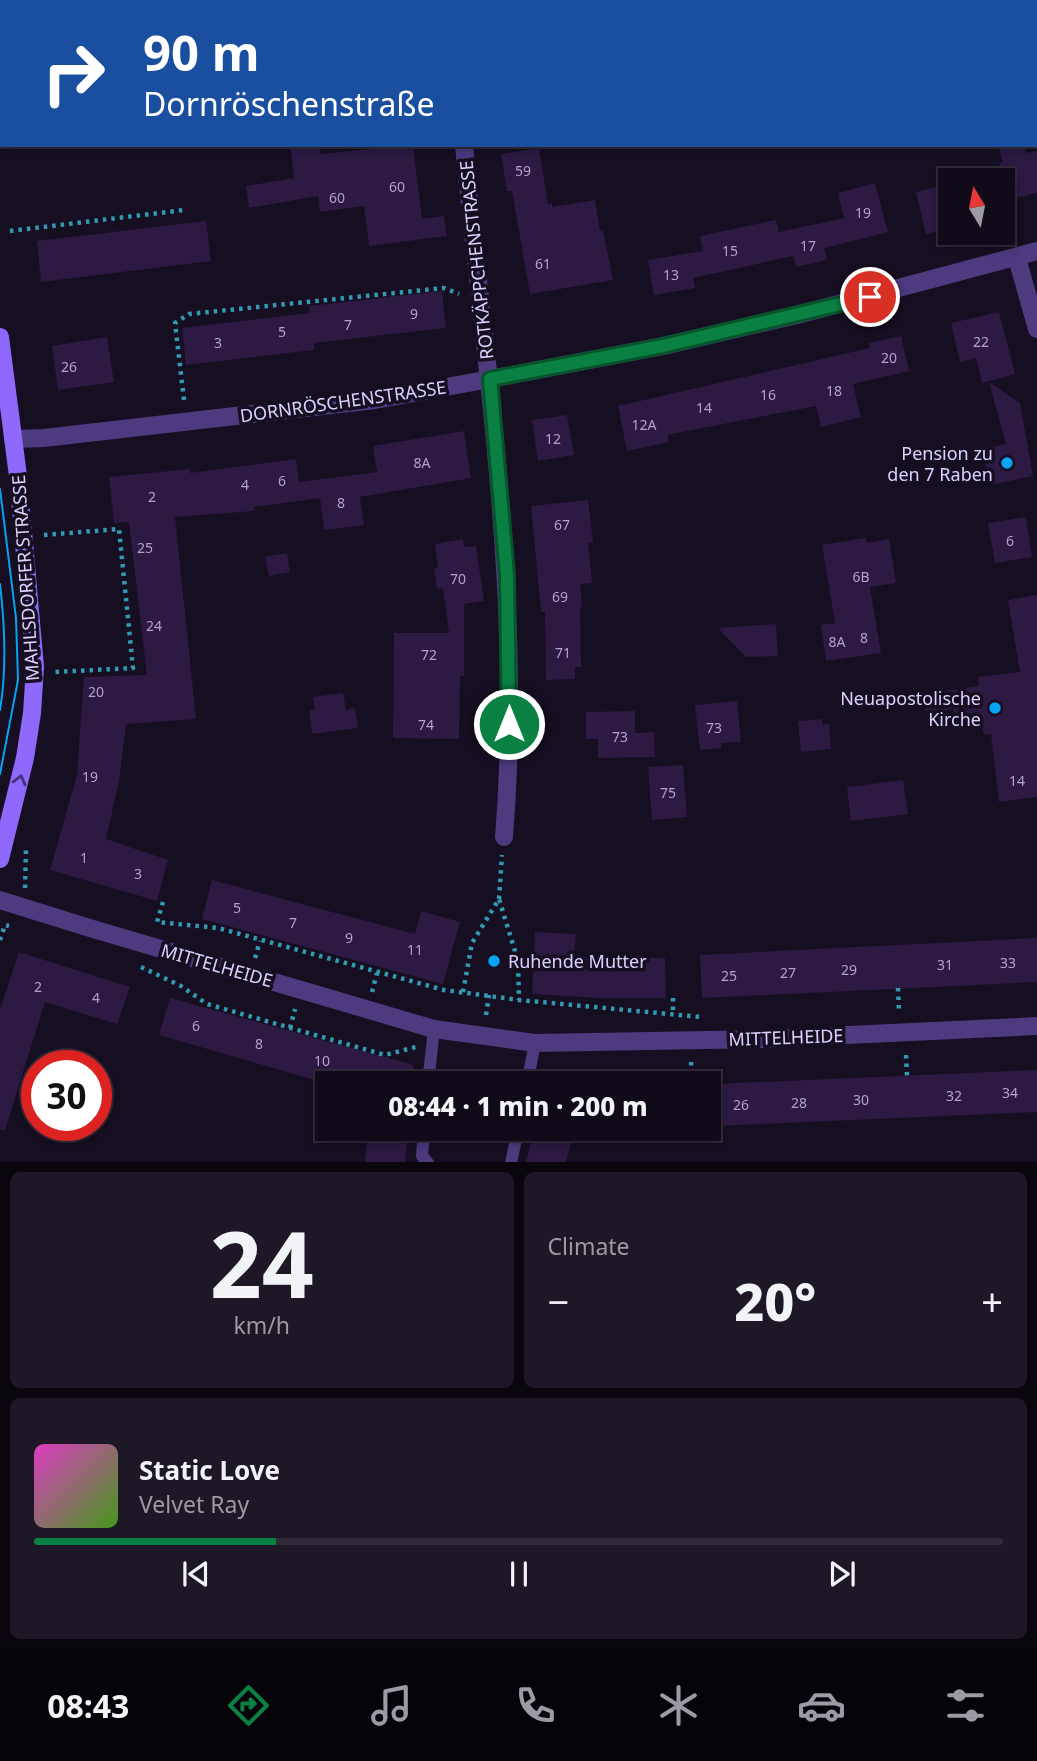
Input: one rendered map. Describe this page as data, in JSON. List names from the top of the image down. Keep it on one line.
{"streets":{"main road":["MAHLSDORFER STRASSE"],"street":["ROTKÄPPCHENSTRASSE","DORNRÖSCHENSTRASSE","MITTELHEIDE"]},"crossings":[["ROTKÄPPCHENSTRASSE","DORNRÖSCHENSTRASSE"],["DORNRÖSCHENSTRASSE","MAHLSDORFER STRASSE"]],"one_way":["MAHLSDORFER STRASSE"],"places":["Pension zu den 7 Raben","Neuapostolische Kirche","Ruhende Mutter"],"house_numbers":["59","60","60","19","17","15","61","13","9","7","5","22","3","20","26","18","16","14","12A","12","8A","6","4","2","8","67","6","25","6B","70","69","24","8","8A","71","72","20","74","73","73","19","14","75","1","3","5","7","9","11","33","31","29","27","25","2","4","6","8","10","34","32","30","28","26"],"north":"top","page":{"turn":["90 m","Dornröschenstraße"],"limit":"30","trip":"08:44 · 1 min · 200 m","tile":[["24","km/h"],"Climate"],"heat":["−","20°","+"],"song":["Static Love","Velvet Ray"],"tabs":"08:43"}}
